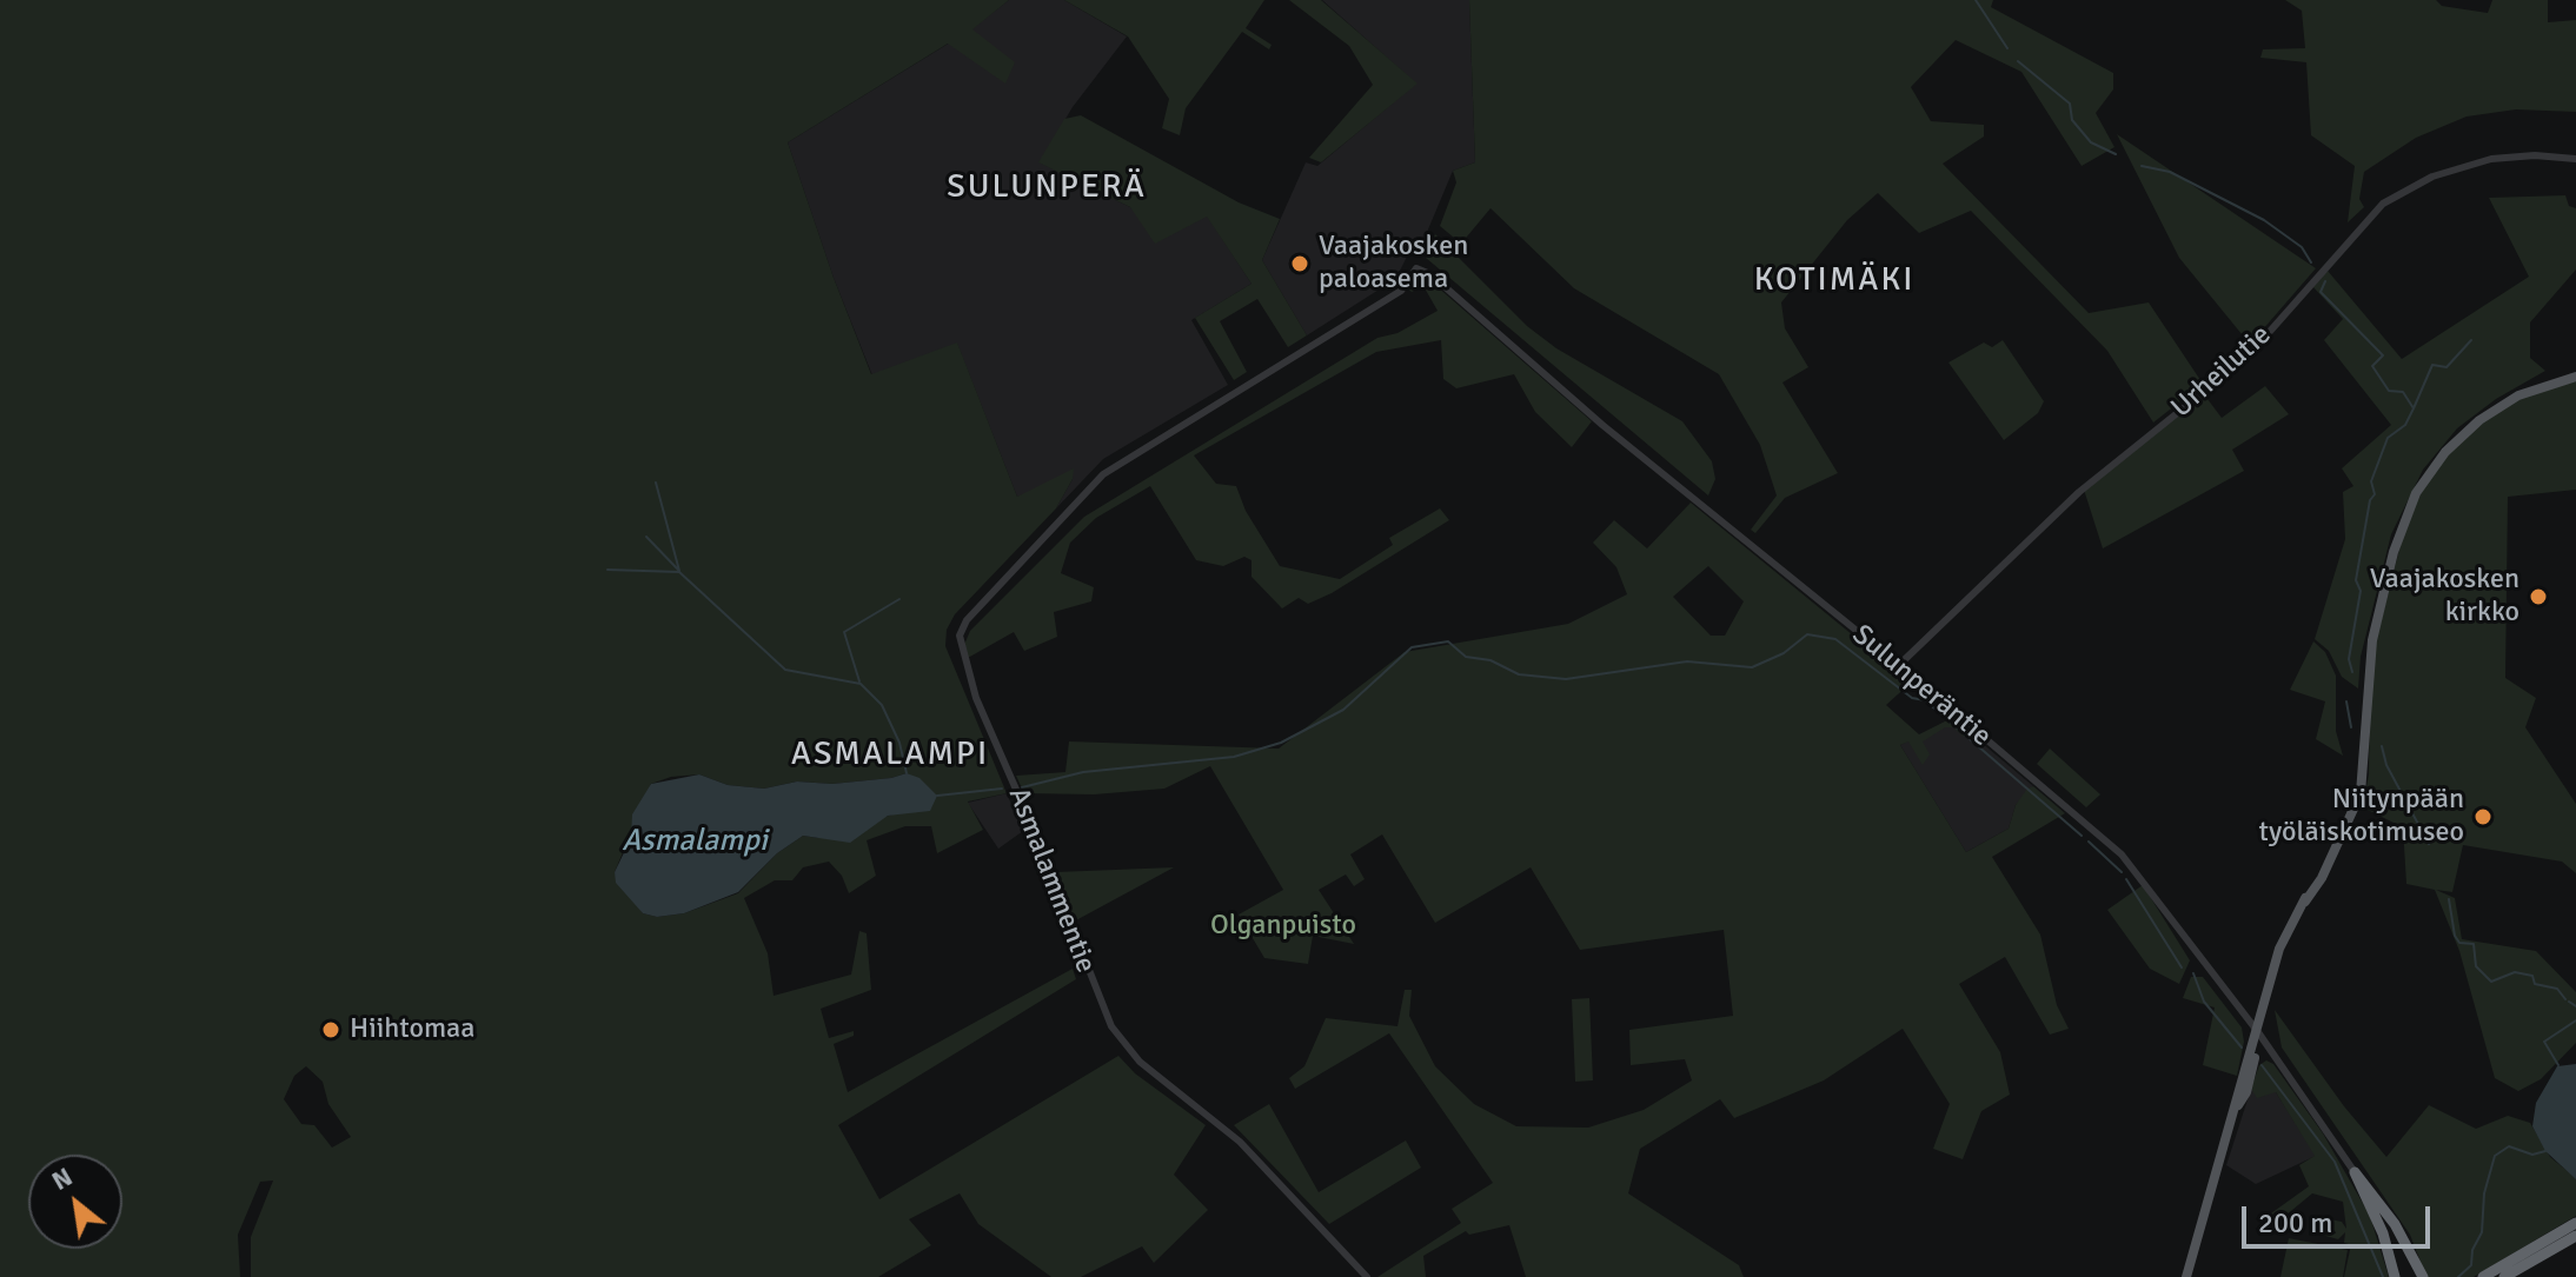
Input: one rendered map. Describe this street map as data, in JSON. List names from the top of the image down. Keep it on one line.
{"streets":{"street":["Urheilutie","Sulunperäntie","Asmalammentie"]},"crossings":[["Urheilutie","Sulunperäntie"],["Sulunperäntie","Asmalammentie"]],"districts":["SULUNPERÄ","KOTIMÄKI","ASMALAMPI"],"water":["Asmalampi"],"parks":["Olganpuisto"],"places":["Vaajakosken paloasema","Vaajakosken kirkko","Niitynpään työläiskotimuseo","Hiihtomaa"],"scale_bar":"200 m","north":"top left"}
